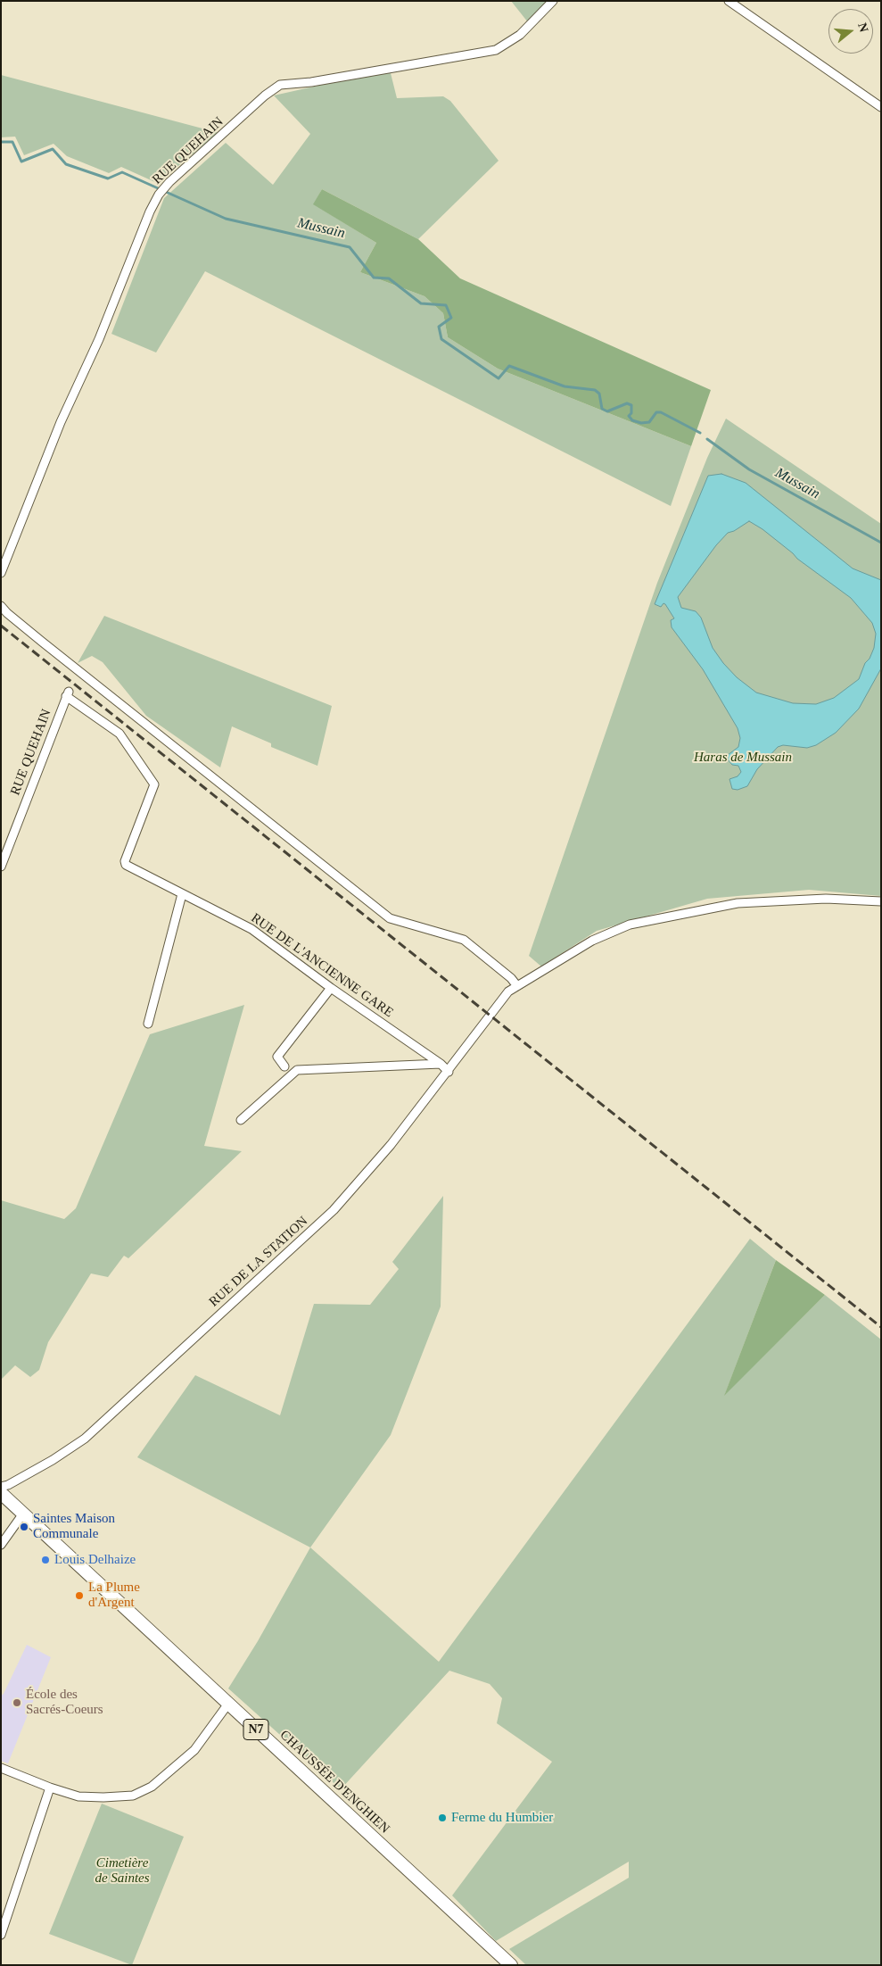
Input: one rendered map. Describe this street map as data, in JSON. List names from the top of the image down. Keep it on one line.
{"streets":{"main road":["N7","CHAUSSÉE D'ENGHIEN"],"street":["RUE QUEHAIN","RUE DE L'ANCIENNE GARE","RUE DE LA STATION"]},"crossings":[["RUE QUEHAIN","RUE DE L'ANCIENNE GARE"],["RUE DE L'ANCIENNE GARE","RUE DE LA STATION"]],"water":["Mussain"],"parks":["Haras de Mussain","Cimetière de Saintes"],"places":["Saintes Maison Communale","Louis Delhaize","La Plume d'Argent","École des Sacrés-Coeurs","Ferme du Humbier"],"north":"right"}
